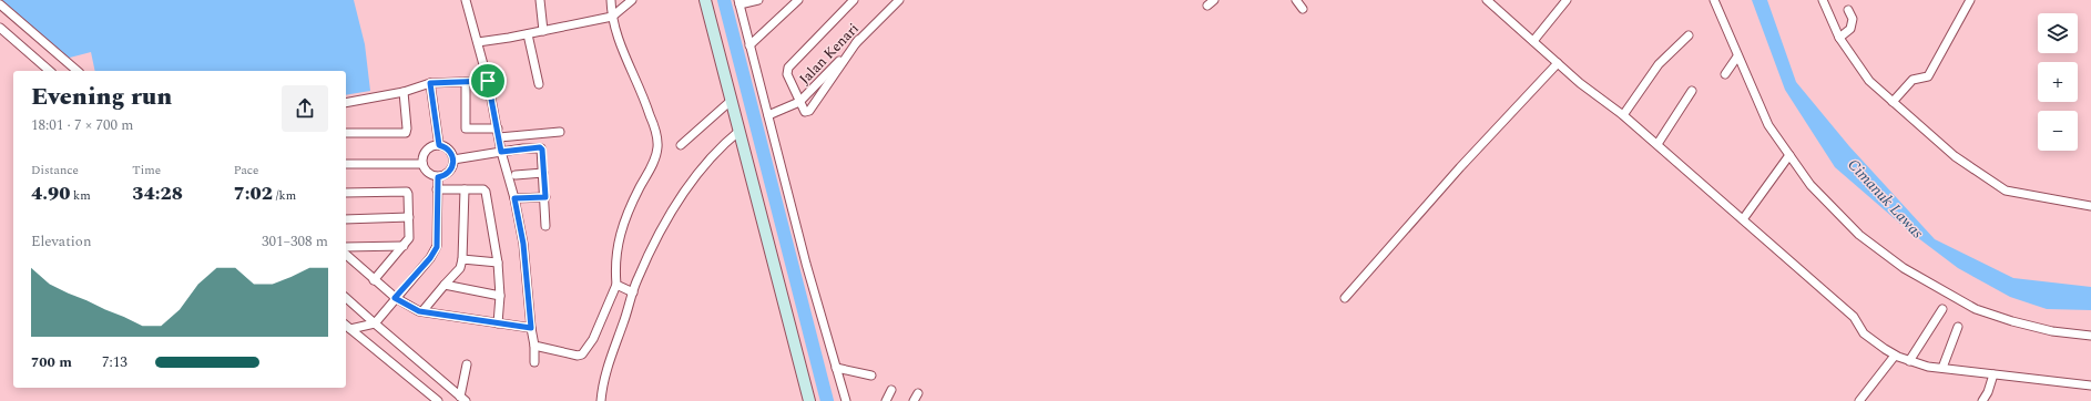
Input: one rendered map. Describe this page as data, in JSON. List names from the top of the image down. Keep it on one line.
{"streets":{"street":["Jalan Kenari"]},"water":["Cimanuk Lawas"],"page":{"map_buttons":["+","−"],"heading":["Evening run","18:01 · 7 × 700 m"],"stats":[["Distance","4.90 km"],["Time","34:28"],["Pace","7:02 /km"]],"chart":["Elevation","301–308 m"],"list":[{"name":"700 m","note":"7:13"}]}}
